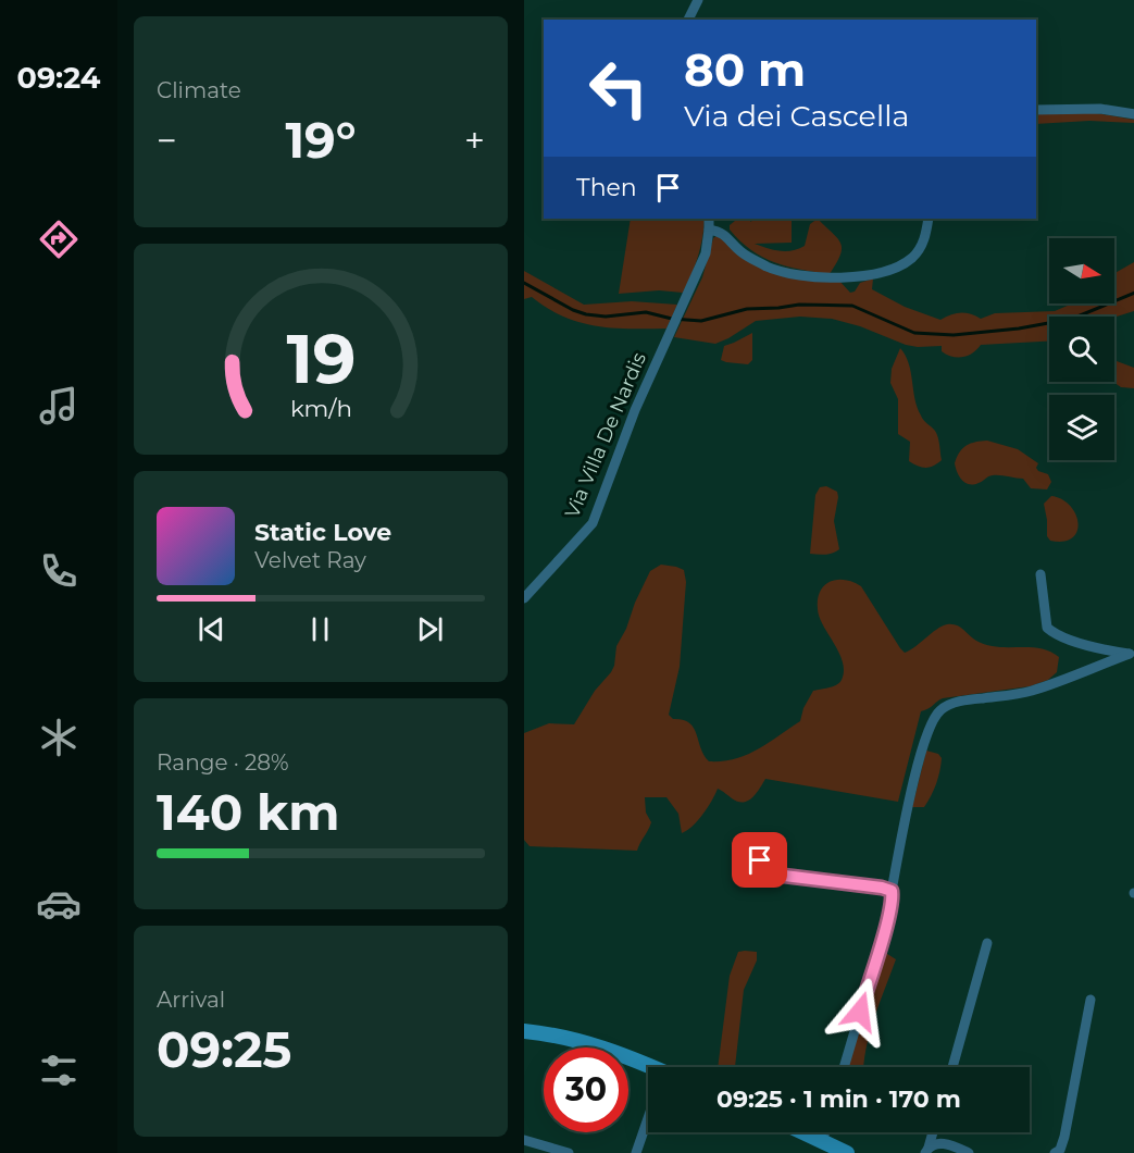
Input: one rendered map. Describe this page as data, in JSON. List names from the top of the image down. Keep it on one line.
{"streets":{"street":["Via Villa De Nardis"]},"north":"right","page":{"tabs":"09:24","tile":["Climate",["Range · 28%","140 km"],["Arrival","09:25"]],"turn":["80 m","Via dei Cascella"],"heat":["−","19°","+"],"then":"Then","song":["Static Love","Velvet Ray"],"limit":"30","trip":"09:25 · 1 min · 170 m","gauge":["19","km/h"]}}
